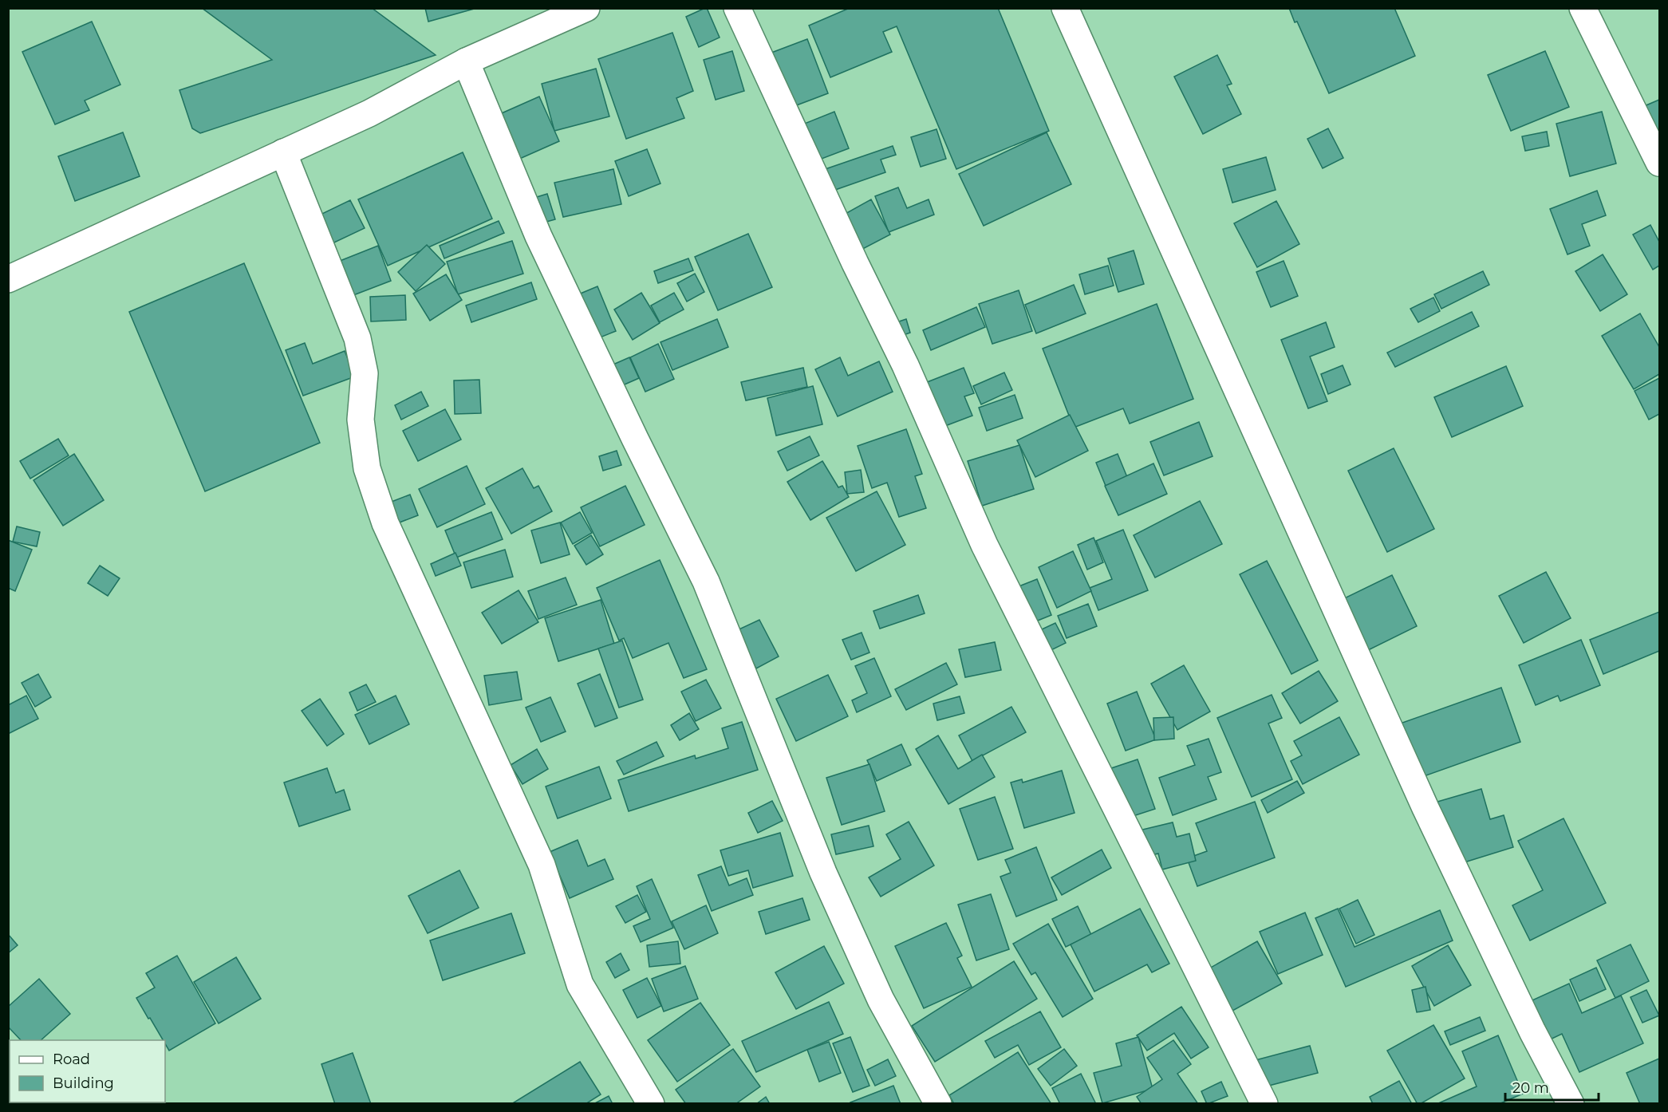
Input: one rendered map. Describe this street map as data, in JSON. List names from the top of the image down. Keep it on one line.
{"legend":["Road","Building"],"scale_bar":"20 m"}
